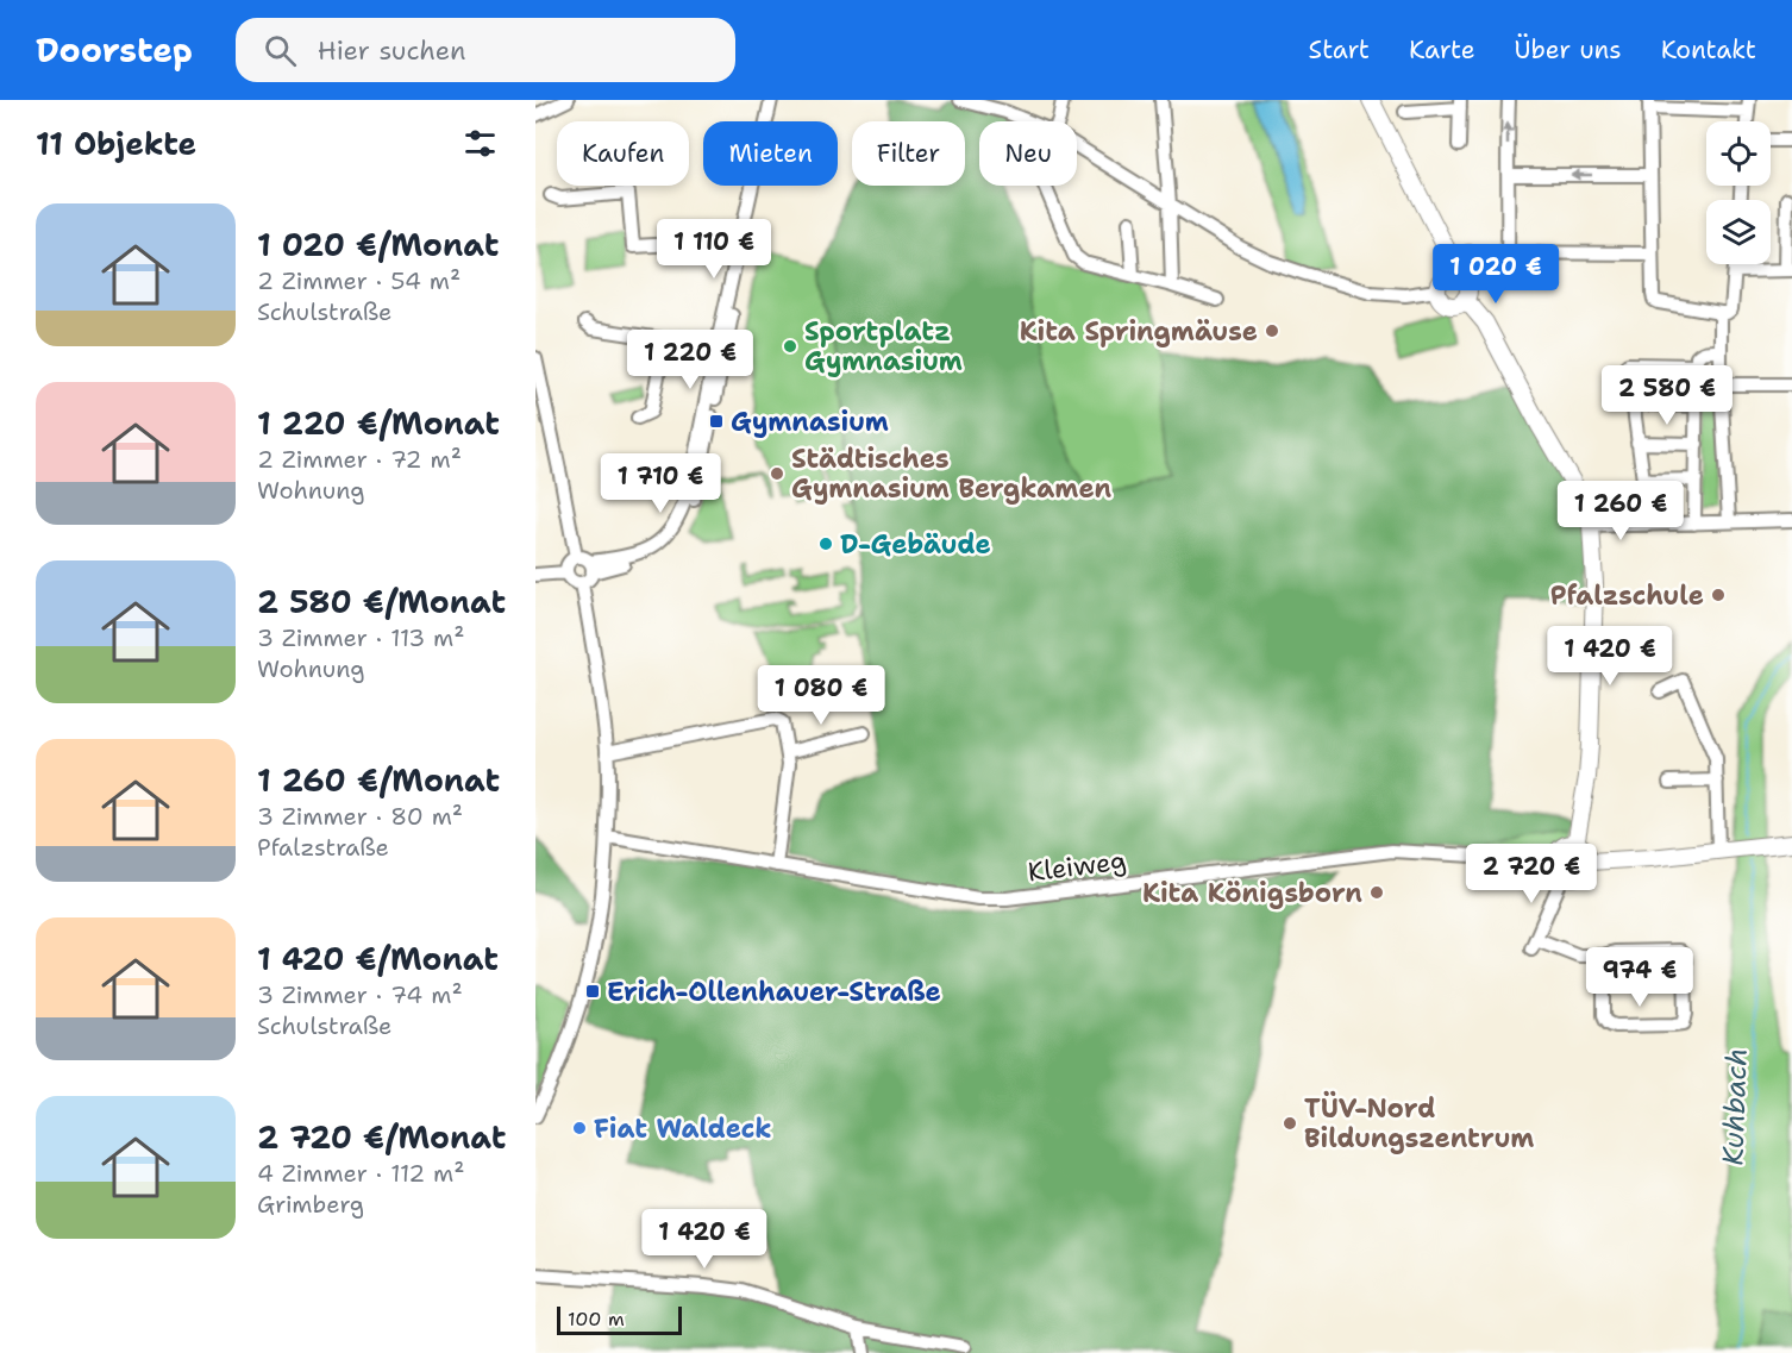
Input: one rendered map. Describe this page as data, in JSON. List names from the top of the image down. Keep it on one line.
{"streets":{"street":["Kleiweg"]},"water":["Kuhbach"],"places":{"other":["Kita Springmäuse","Sportplatz Gymnasium","Städtisches Gymnasium Bergkamen","D-Gebäude","Pfalzschule","Kita Königsborn","TÜV-Nord Bildungszentrum","Fiat Waldeck"],"transit":["Gymnasium","Erich-Ollenhauer-Straße"]},"scale_bar":"100 m","page":{"header":"Doorstep","search":"Hier suchen","nav":["Start","Karte","Über uns","Kontakt"],"heading":"11 Objekte","chip":["Kaufen","Mieten","Filter","Neu"],"list":[{"name":"1 020 €/Monat","note":"2 Zimmer · 54 m² · Schulstraße"},{"name":"1 220 €/Monat","note":"2 Zimmer · 72 m² · Wohnung"},{"name":"2 580 €/Monat","note":"3 Zimmer · 113 m² · Wohnung"},{"name":"1 260 €/Monat","note":"3 Zimmer · 80 m² · Pfalzstraße"},{"name":"1 420 €/Monat","note":"3 Zimmer · 74 m² · Schulstraße"},{"name":"2 720 €/Monat","note":"4 Zimmer · 112 m² · Grimberg"}],"price":["1 110 €","1 020 €","1 220 €","2 580 €","1 710 €","1 260 €","1 420 €","1 080 €","2 720 €","974 €","1 420 €"],"scale":"100 m"}}
